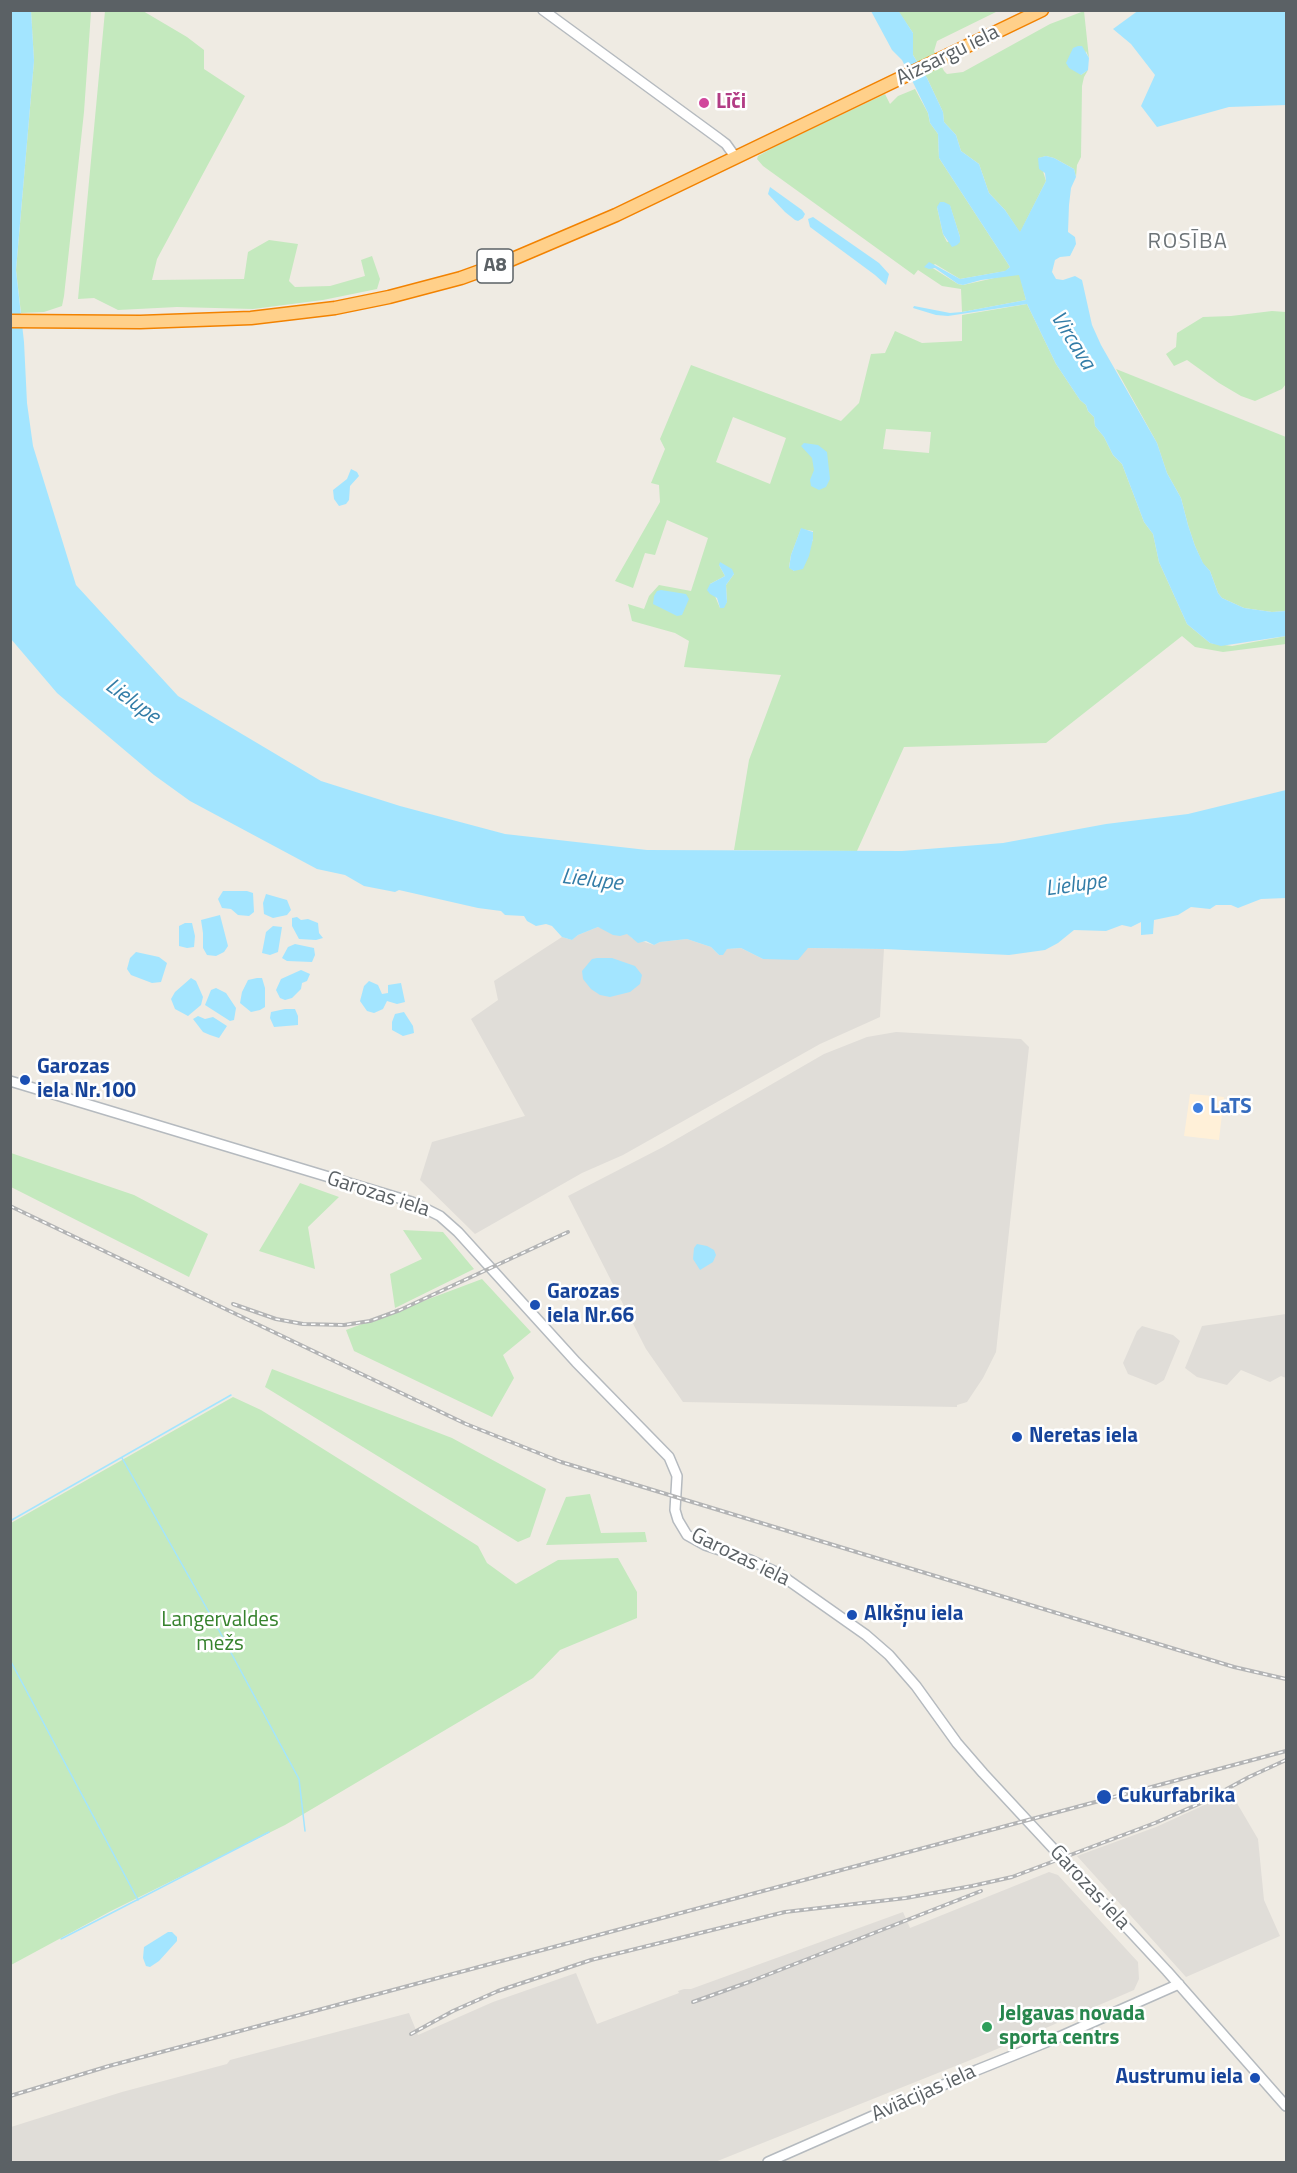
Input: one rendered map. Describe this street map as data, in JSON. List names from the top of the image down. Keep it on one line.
{"streets":{"highway":["Aizsargu iela","A8"],"main road":["Garozas iela","Aviācijas iela"]},"crossings":[["Aizsargu iela","A8"],["Garozas iela","Aviācijas iela"]],"districts":["ROSĪBA"],"water":["Vircava","Lielupe"],"parks":["Langervaldes mežs"],"places":["Līči","Garozas iela Nr.100","LaTS","Garozas iela Nr.66","Neretas iela","Alkšņu iela","Cukurfabrika","Jelgavas novada sporta centrs","Austrumu iela"]}
